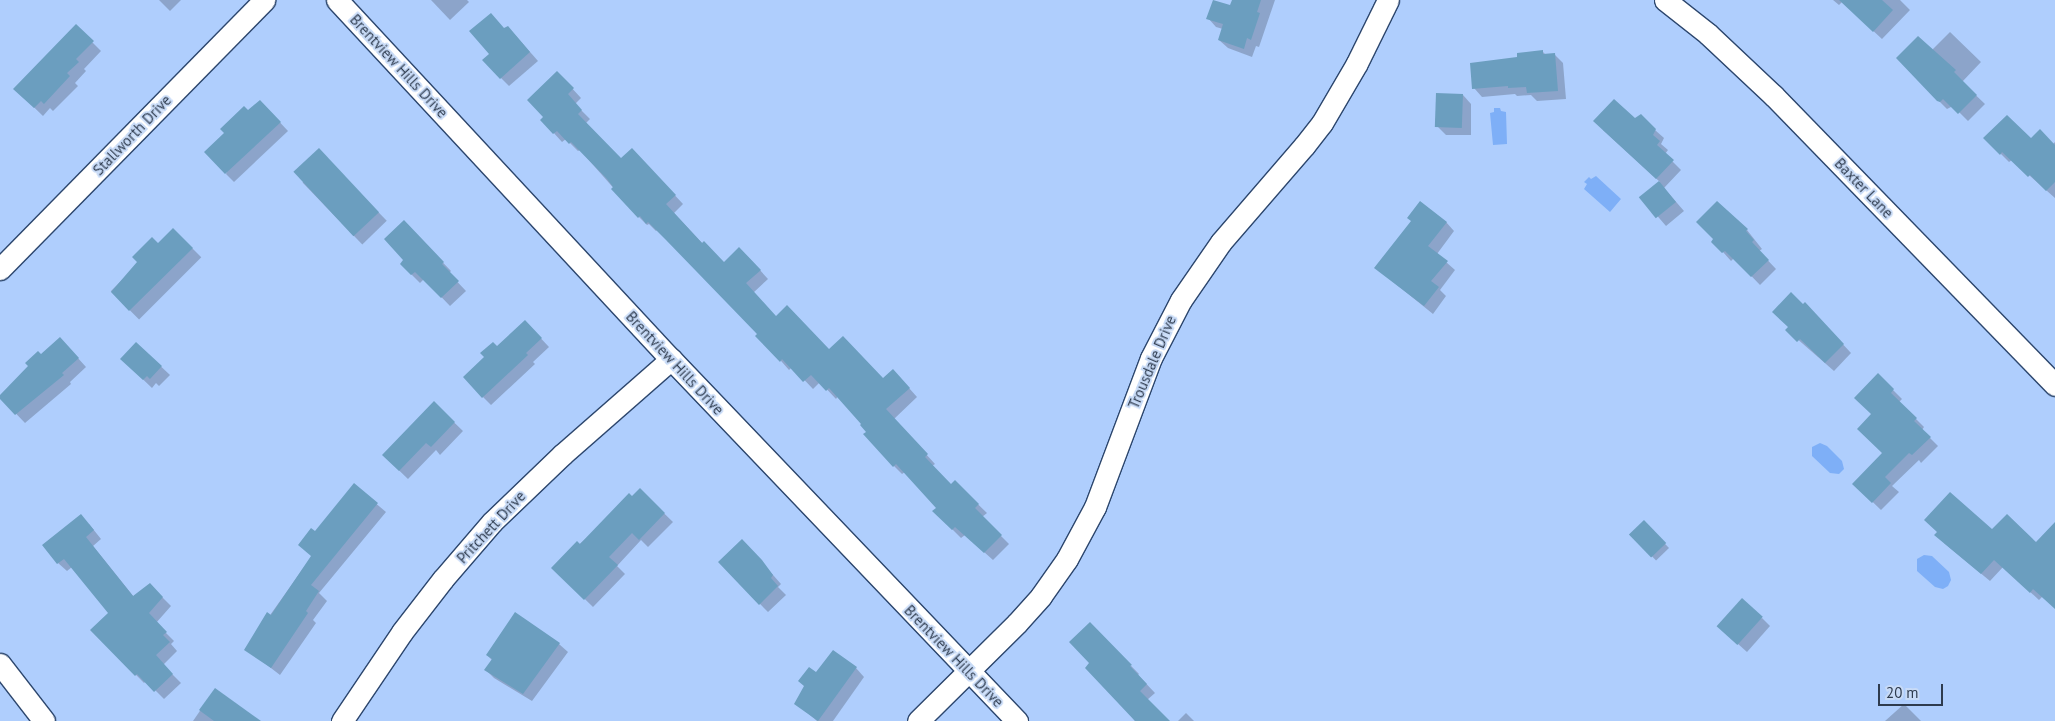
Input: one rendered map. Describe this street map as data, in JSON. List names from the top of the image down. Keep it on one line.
{"streets":{"street":["Brentview Hills Drive","Stallworth Drive","Baxter Lane","Trousdale Drive","Pritchett Drive"]},"crossings":[["Brentview Hills Drive","Trousdale Drive"],["Brentview Hills Drive","Pritchett Drive"]],"scale_bar":"20 m"}
